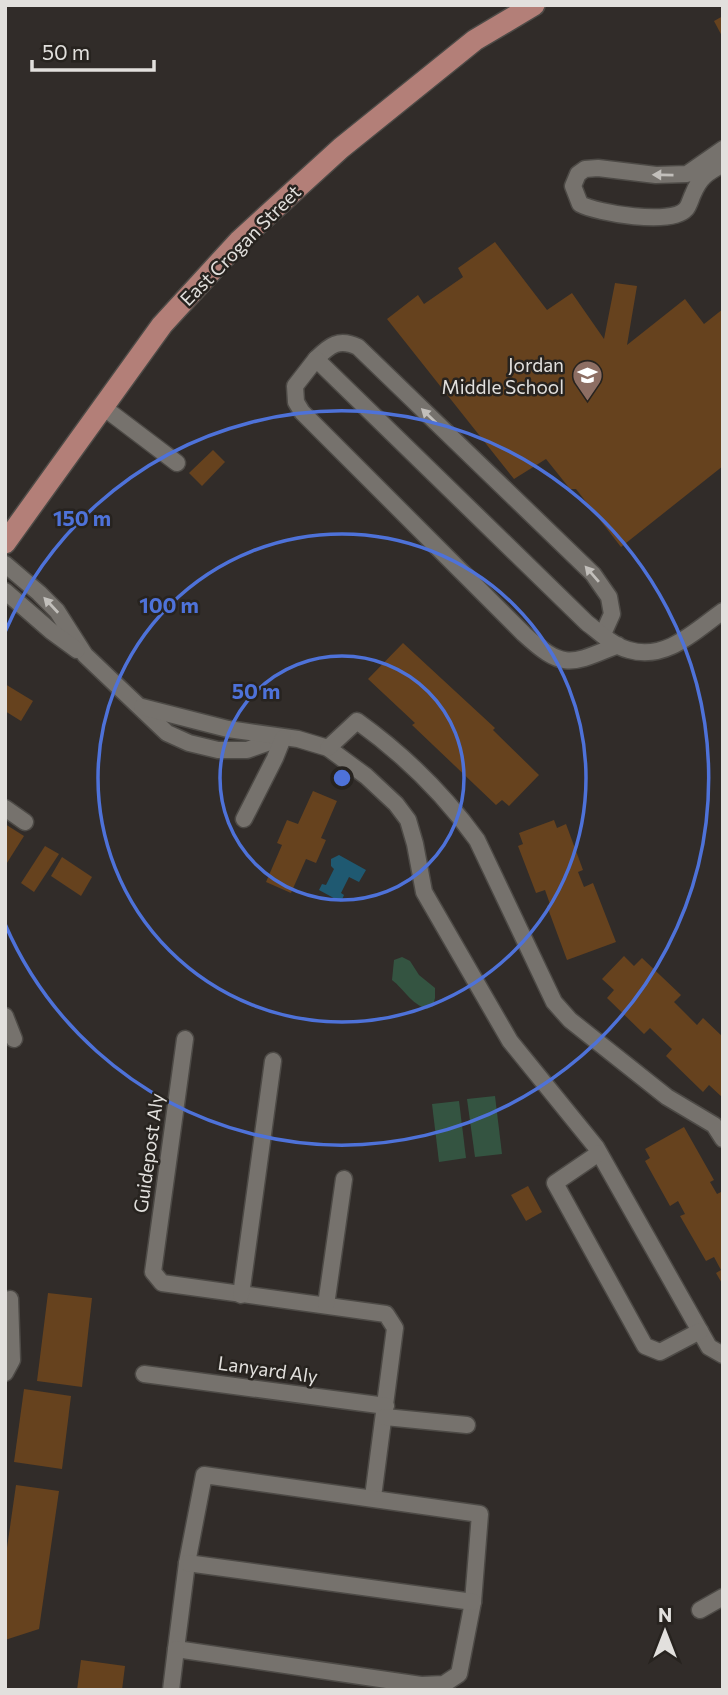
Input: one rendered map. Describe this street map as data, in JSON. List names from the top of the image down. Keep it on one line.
{"streets":{"main road":["East Crogan Street"],"street":["Guidepost Aly","Lanyard Aly"]},"places":{"school or university":["Jordan Middle School"]},"scale_bar":"50 m","north":"top","rings":["150 m","100 m","50 m"]}
